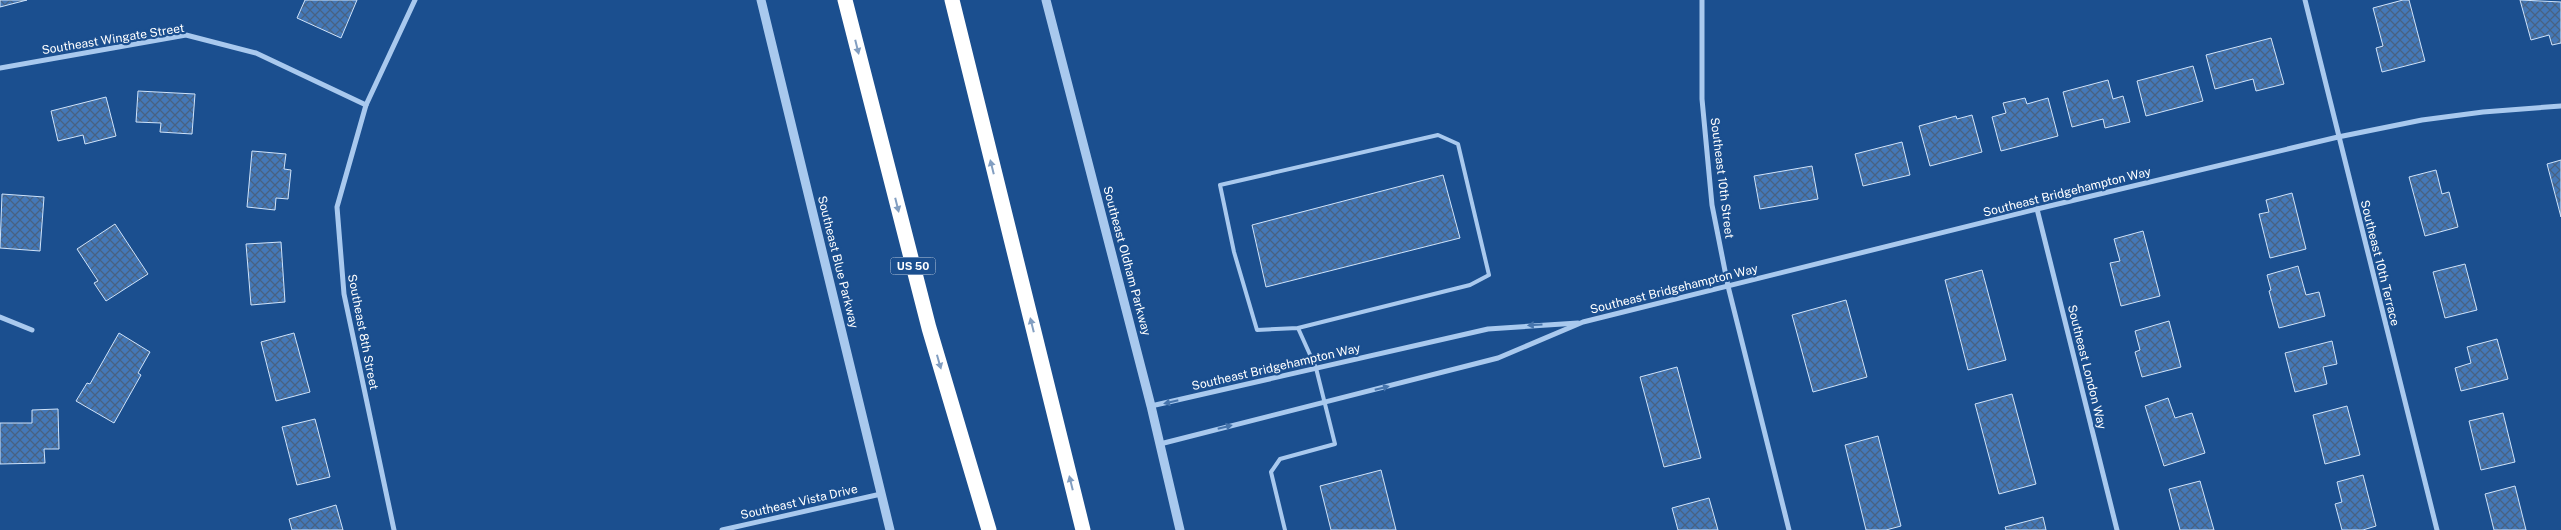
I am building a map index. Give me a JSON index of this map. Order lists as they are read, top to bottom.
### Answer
{
  "streets": {
    "highway": ["US 50"],
    "street": [
      "Southeast Wingate Street",
      "Southeast 10th Street",
      "Southeast Bridgehampton Way",
      "Southeast Oldham Parkway",
      "Southeast Blue Parkway",
      "Southeast 10th Terrace",
      "Southeast 8th Street",
      "Southeast London Way",
      "Southeast Vista Drive"
    ]
  },
  "crossings": [
    ["Southeast Wingate Street", "Southeast 8th Street"],
    ["Southeast 10th Street", "Southeast Bridgehampton Way"],
    ["Southeast Bridgehampton Way", "Southeast Oldham Parkway"],
    ["Southeast Bridgehampton Way", "Southeast 10th Terrace"],
    ["Southeast Bridgehampton Way", "Southeast London Way"],
    ["Southeast Blue Parkway", "Southeast Vista Drive"]
  ]
}
